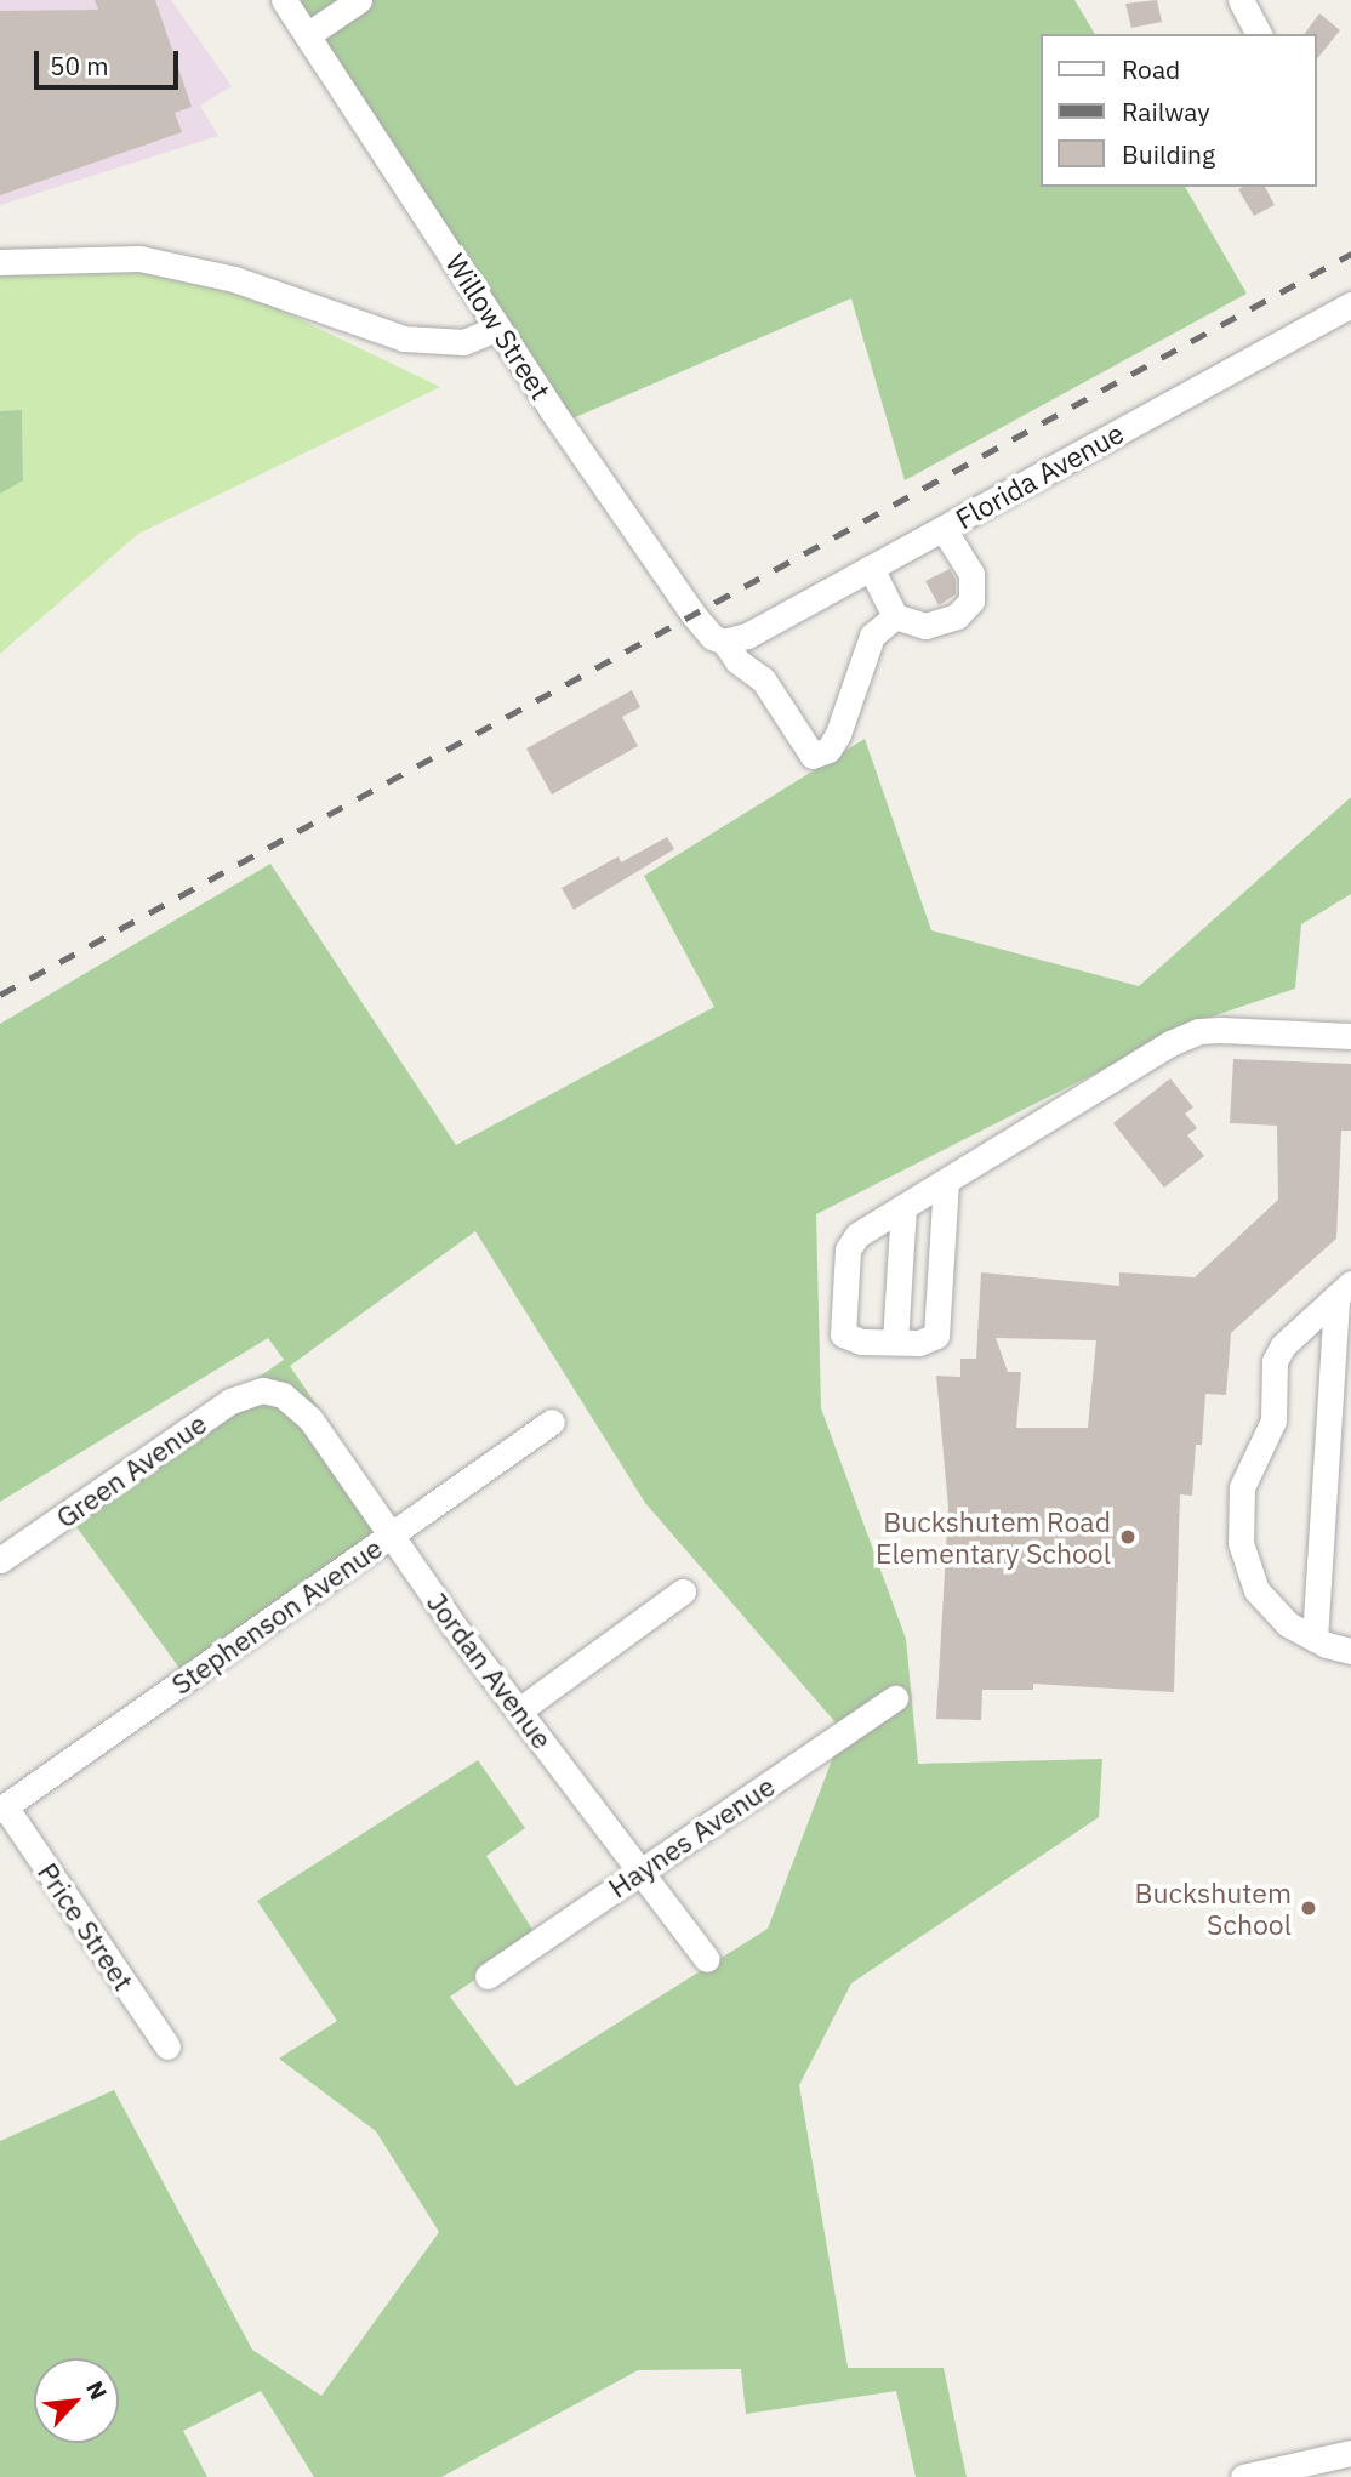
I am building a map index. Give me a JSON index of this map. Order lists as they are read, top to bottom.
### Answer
{
  "streets": {
    "street": [
      "Willow Street",
      "Florida Avenue",
      "Green Avenue",
      "Stephenson Avenue",
      "Jordan Avenue",
      "Haynes Avenue",
      "Price Street"
    ]
  },
  "crossings": [
    ["Willow Street", "Florida Avenue"],
    ["Green Avenue", "Jordan Avenue"],
    ["Stephenson Avenue", "Jordan Avenue"],
    ["Stephenson Avenue", "Price Street"],
    ["Jordan Avenue", "Haynes Avenue"]
  ],
  "places": ["Buckshutem Road Elementary School", "Buckshutem School"],
  "legend": ["Road", "Railway", "Building"],
  "scale_bar": "50 m",
  "north": "top right"
}
